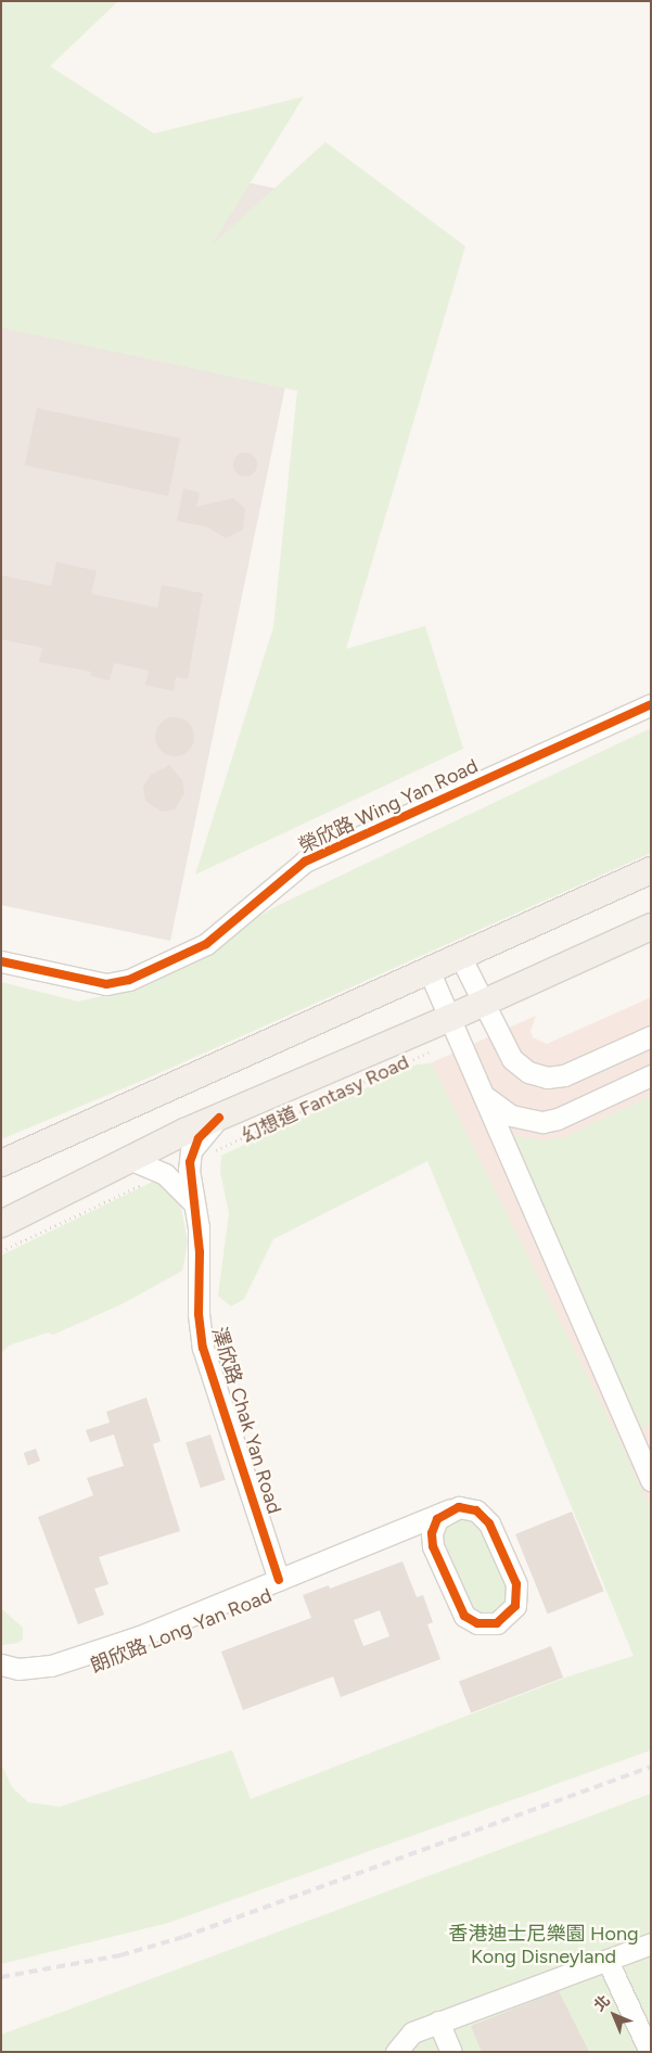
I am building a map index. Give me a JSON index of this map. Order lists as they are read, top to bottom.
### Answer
{
  "streets": {
    "main road": ["幻想道 Fantasy Road"],
    "street": ["榮欣路 Wing Yan Road", "澤欣路 Chak Yan Road", "朗欣路 Long Yan Road"]
  },
  "crossings": [
    ["幻想道 Fantasy Road", "澤欣路 Chak Yan Road"],
    ["澤欣路 Chak Yan Road", "朗欣路 Long Yan Road"]
  ],
  "parks": ["香港迪士尼樂園 Hong Kong Disneyland"],
  "north": "top left"
}
